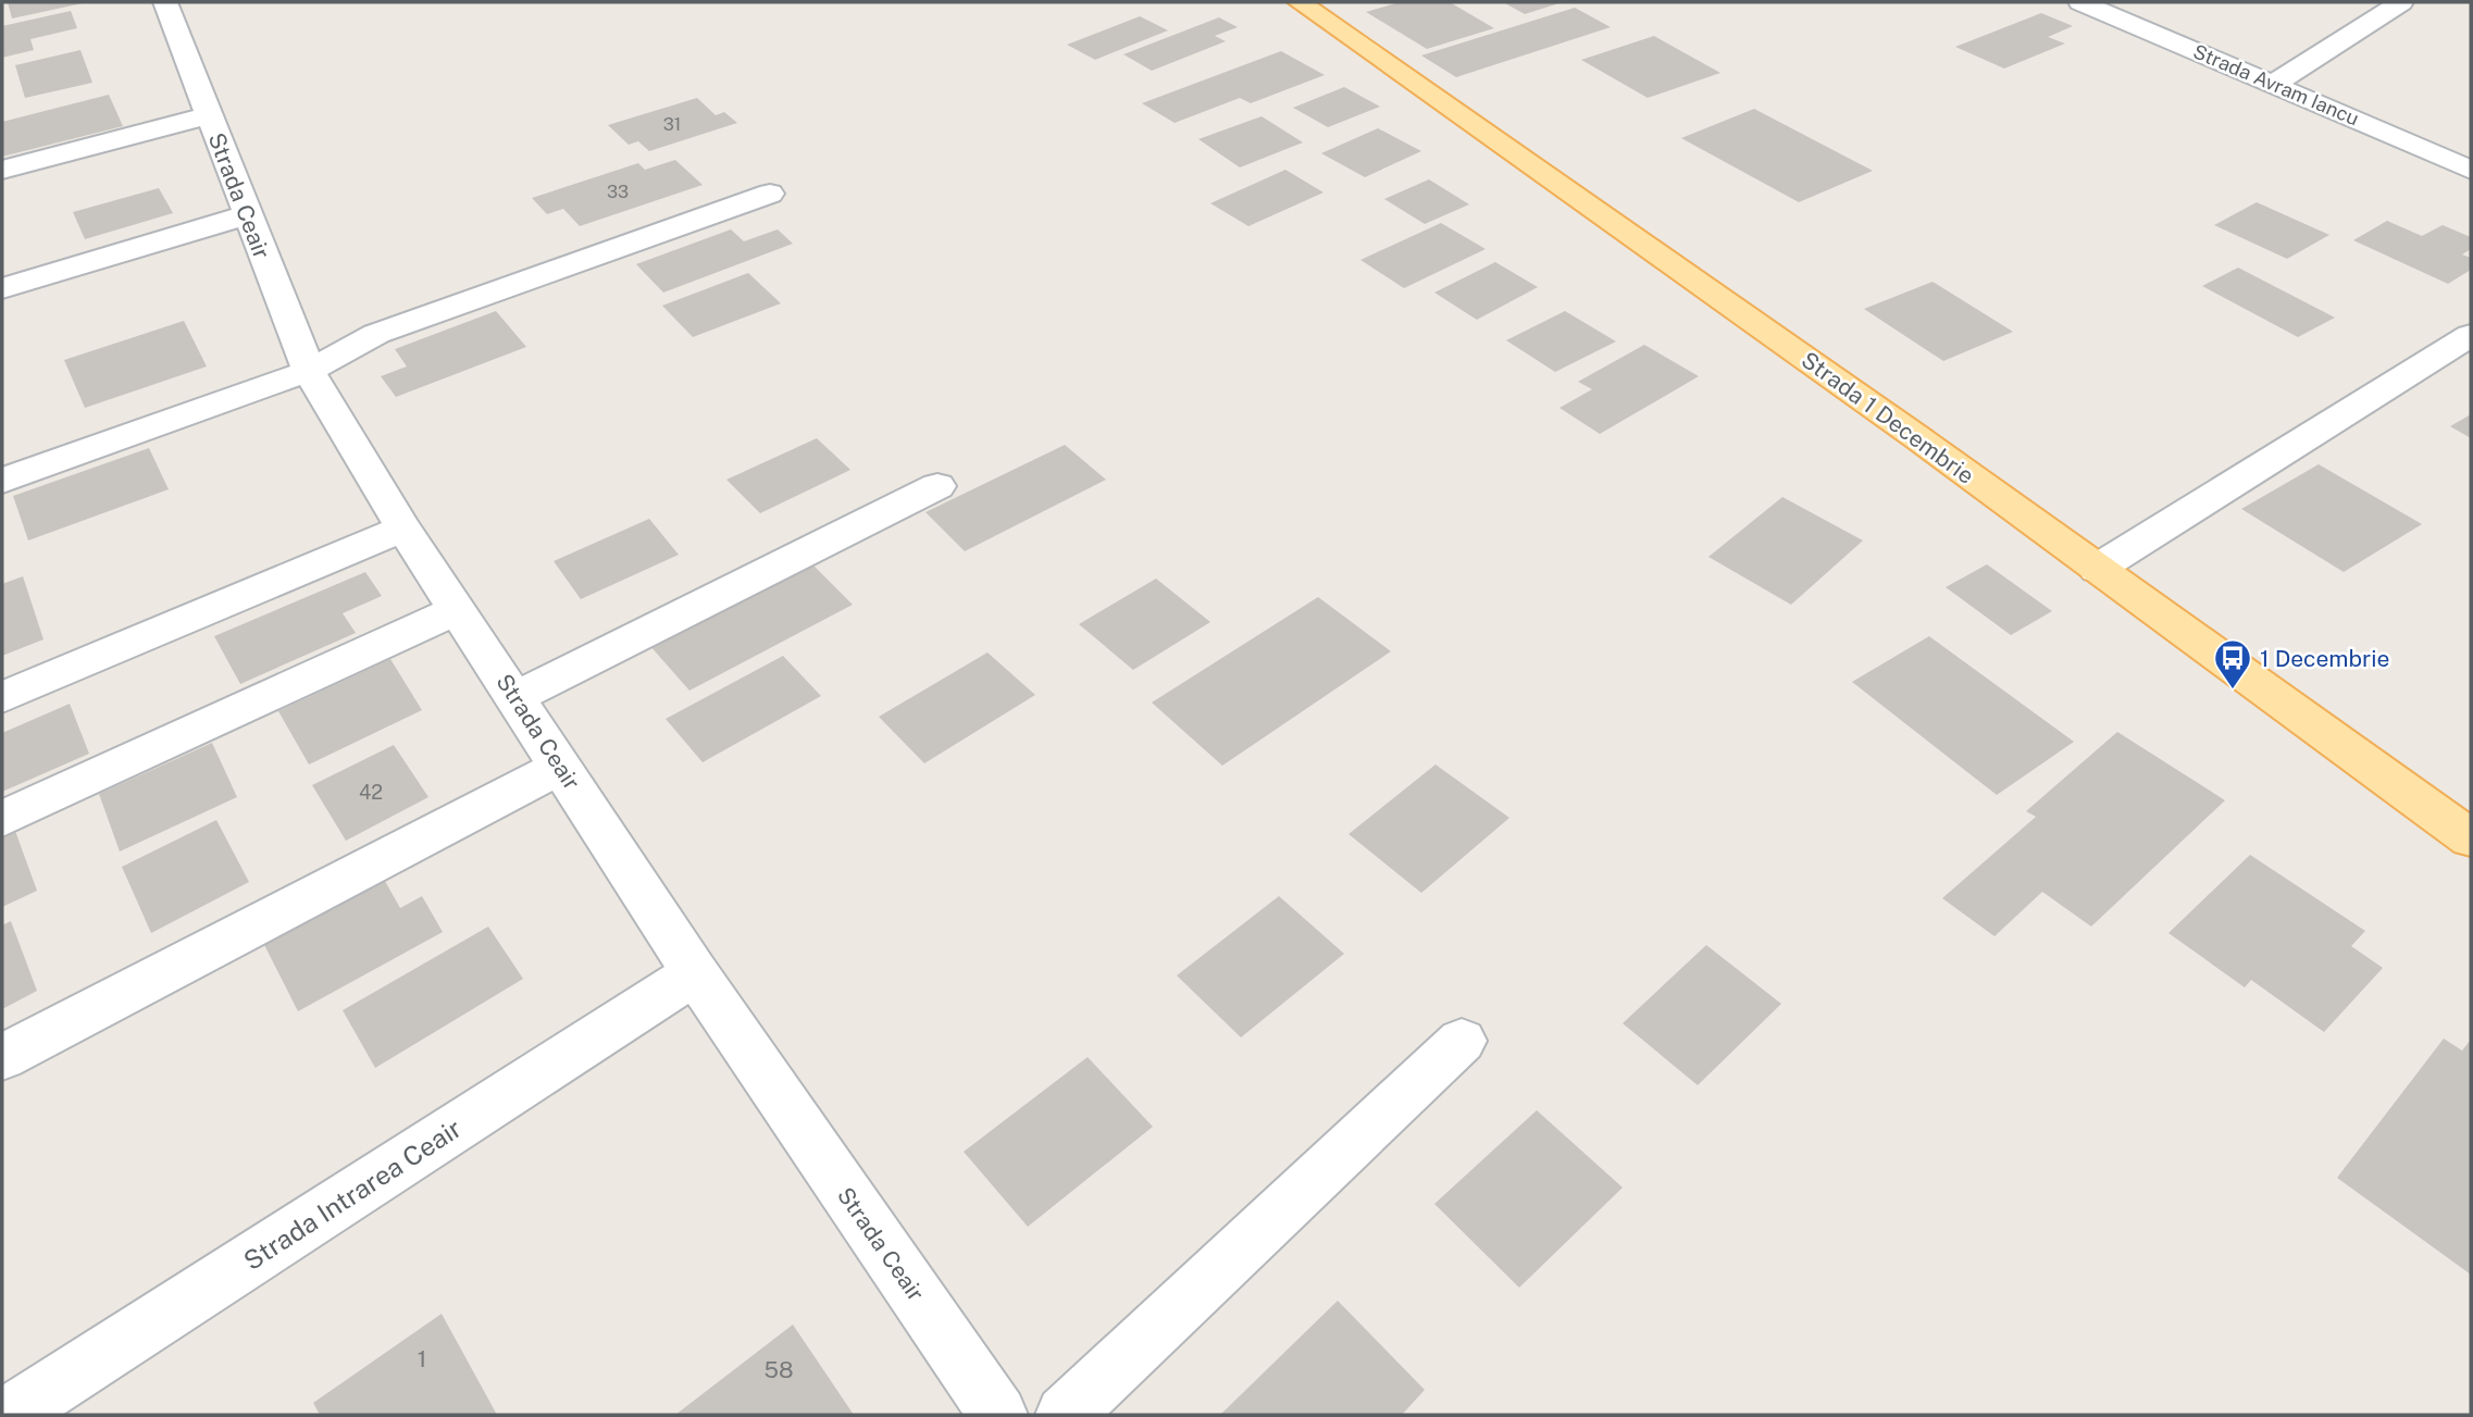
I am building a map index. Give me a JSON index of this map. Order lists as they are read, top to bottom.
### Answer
{
  "streets": {
    "main road": ["Strada 1 Decembrie"],
    "street": ["Strada Avram Iancu", "Strada Ceair", "Strada Intrarea Ceair"]
  },
  "crossings": [
    ["Strada Ceair", "Strada Intrarea Ceair"]
  ],
  "places": {
    "bus stop": ["1 Decembrie"]
  },
  "house_numbers": [
    "31",
    "33",
    "42",
    "1",
    "58"
  ]
}
